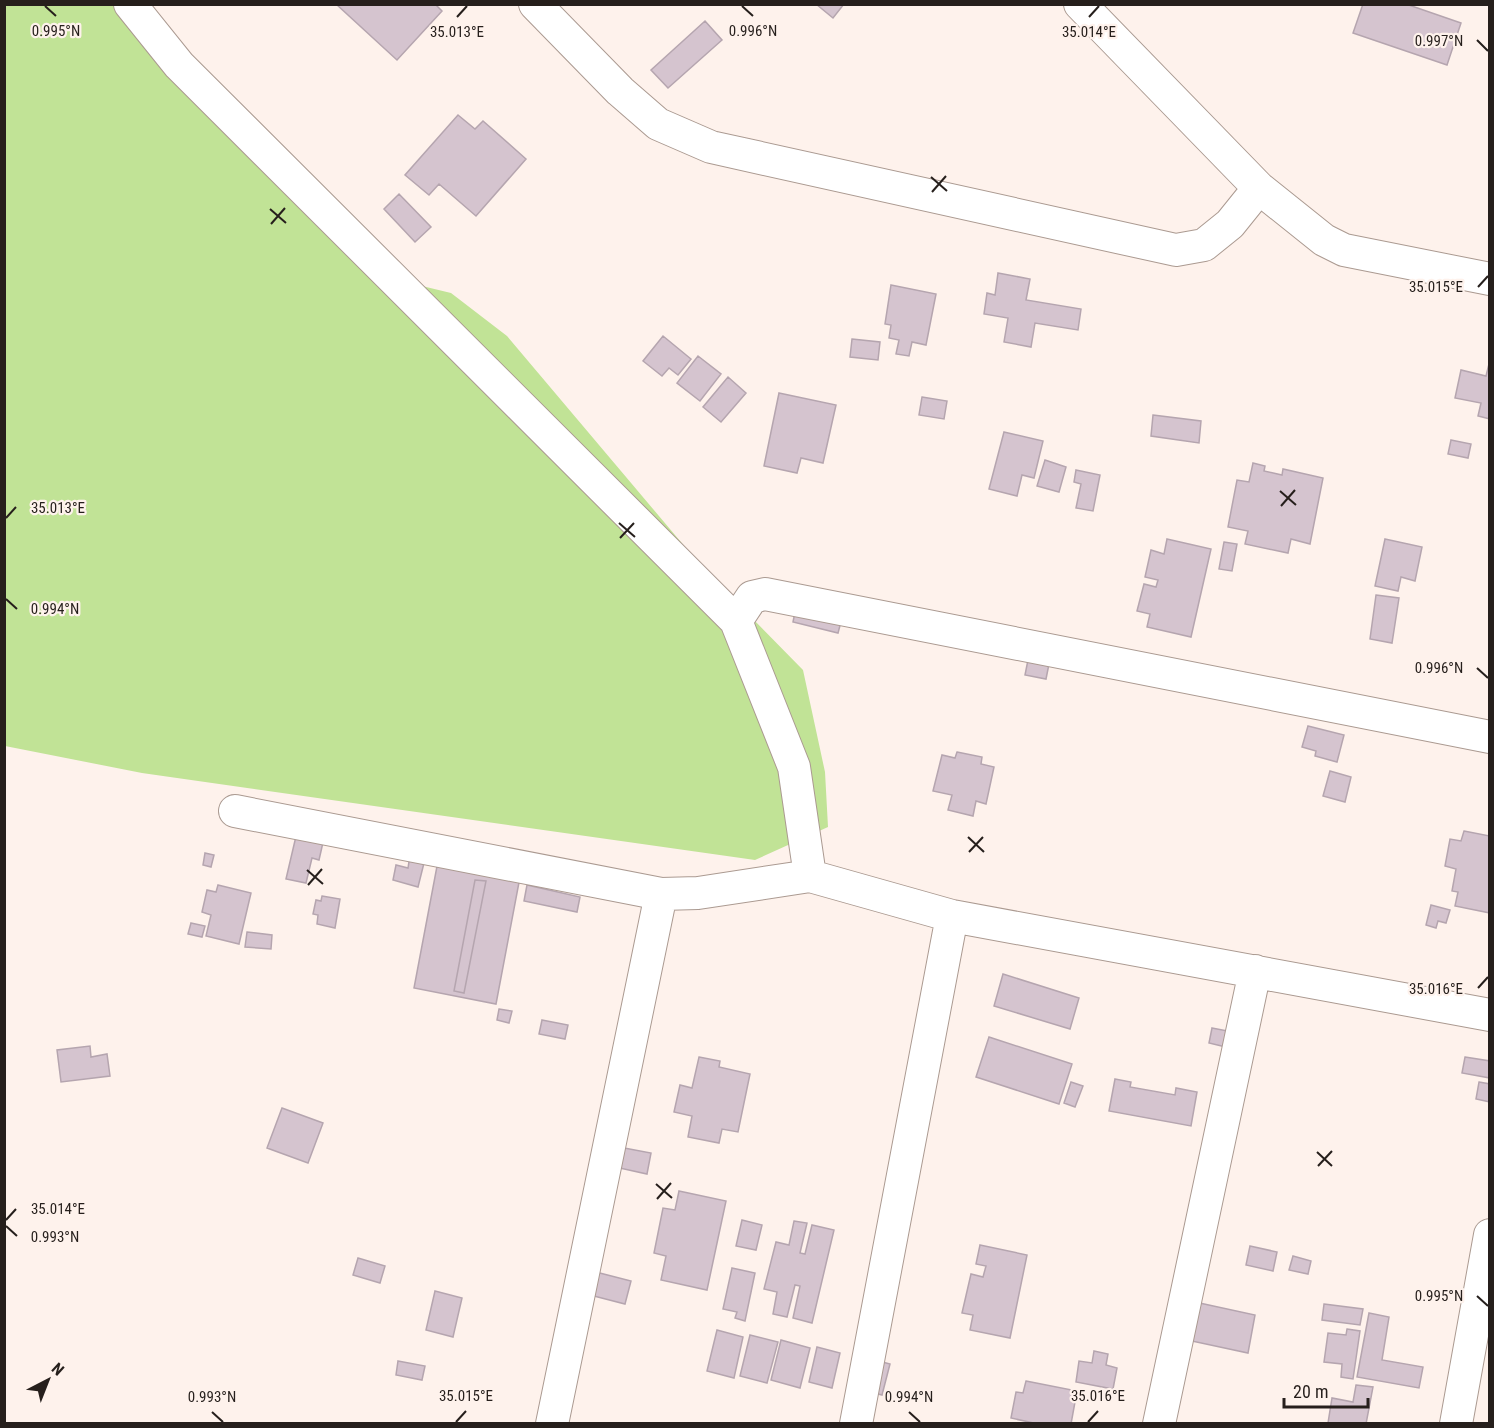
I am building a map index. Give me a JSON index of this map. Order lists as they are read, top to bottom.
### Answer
{
  "scale_bar": "20 m",
  "north": "top right",
  "coordinates": [
    "0.995°N",
    "0.996°N",
    "35.013°E",
    "35.014°E",
    "0.997°N",
    "35.015°E",
    "0.994°N",
    "35.016°E",
    "0.993°N"
  ]
}
